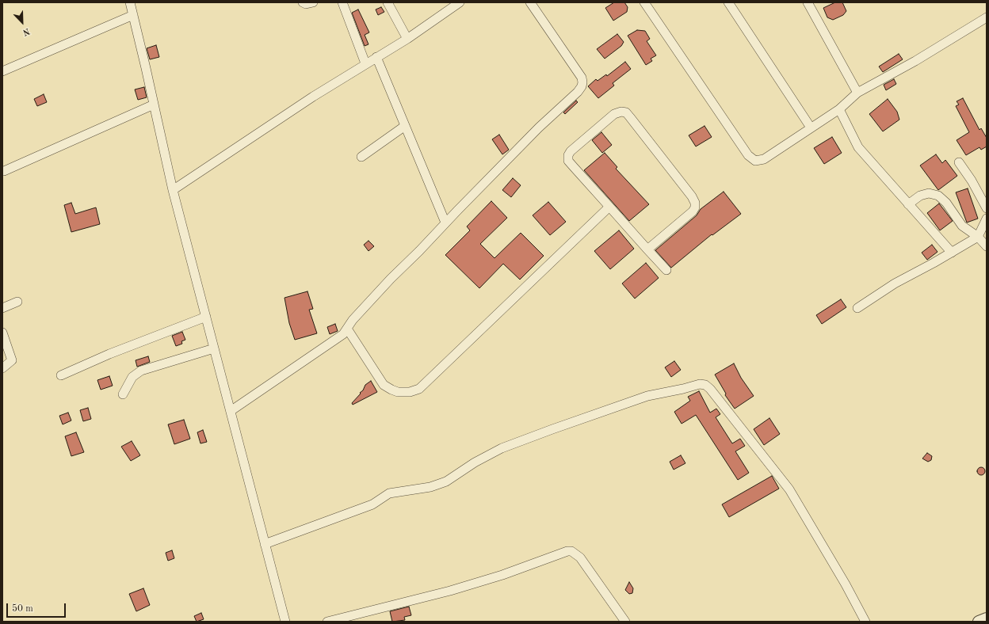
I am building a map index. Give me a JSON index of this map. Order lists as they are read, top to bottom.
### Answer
{
  "scale_bar": "50 m",
  "north": "bottom right"
}
